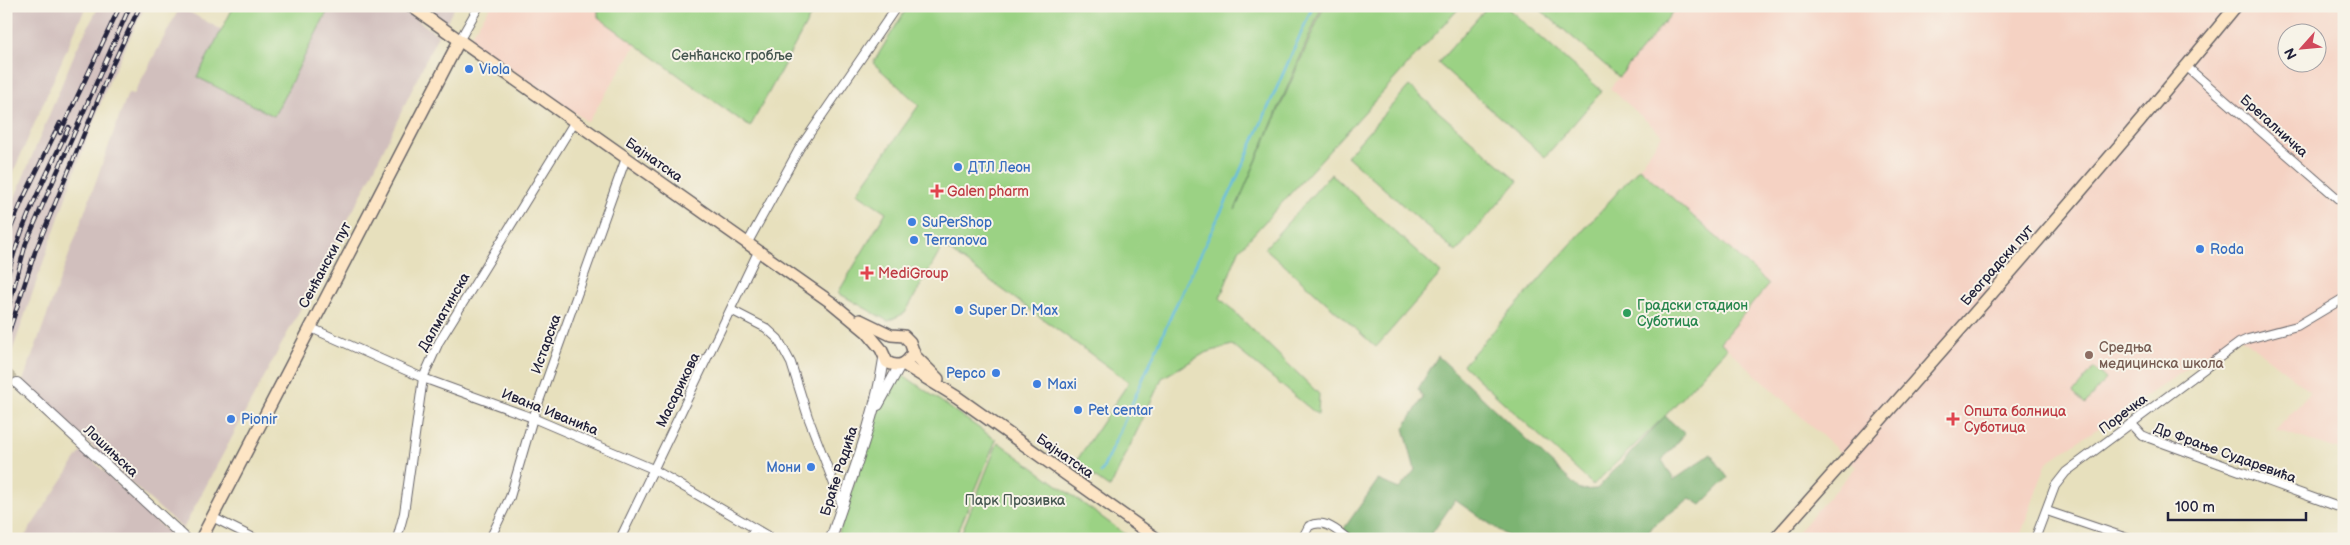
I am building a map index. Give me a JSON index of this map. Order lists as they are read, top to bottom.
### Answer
{
  "streets": {
    "main road": ["Бајнатска", "Сенћански пут", "Београдски пут"],
    "street": [
      "Брегалничка",
      "Далматинска",
      "Истарска",
      "Масарикова",
      "Ивана Иванића",
      "Поречка",
      "Лошињска",
      "Др Фрање Сударевића",
      "Браће Радића"
    ]
  },
  "crossings": [
    ["Брегалничка", "Београдски пут"],
    ["Бајнатска", "Сенћански пут"],
    ["Бајнатска", "Далматинска"],
    ["Бајнатска", "Истарска"],
    ["Бајнатска", "Масарикова"],
    ["Бајнатска", "Браће Радића"],
    ["Сенћански пут", "Ивана Иванића"],
    ["Далматинска", "Ивана Иванића"],
    ["Истарска", "Ивана Иванића"],
    ["Масарикова", "Ивана Иванића"],
    ["Поречка", "Др Фрање Сударевића"]
  ],
  "parks": ["Сенћанско гробље", "Парк Прозивка"],
  "places": {
    "other": [
      "Viola",
      "ДТЛ Леон",
      "SuPerShop",
      "Terranova",
      "Roda",
      "Super Dr. Max",
      "Градски стадион Суботица",
      "Средња медицинска школа",
      "Pepco",
      "Maxi",
      "Pet centar",
      "Pionir",
      "Мони"
    ],
    "health": ["Galen pharm", "MediGroup", "Општа болница Суботица"]
  },
  "scale_bar": "100 m",
  "north": "bottom left"
}
